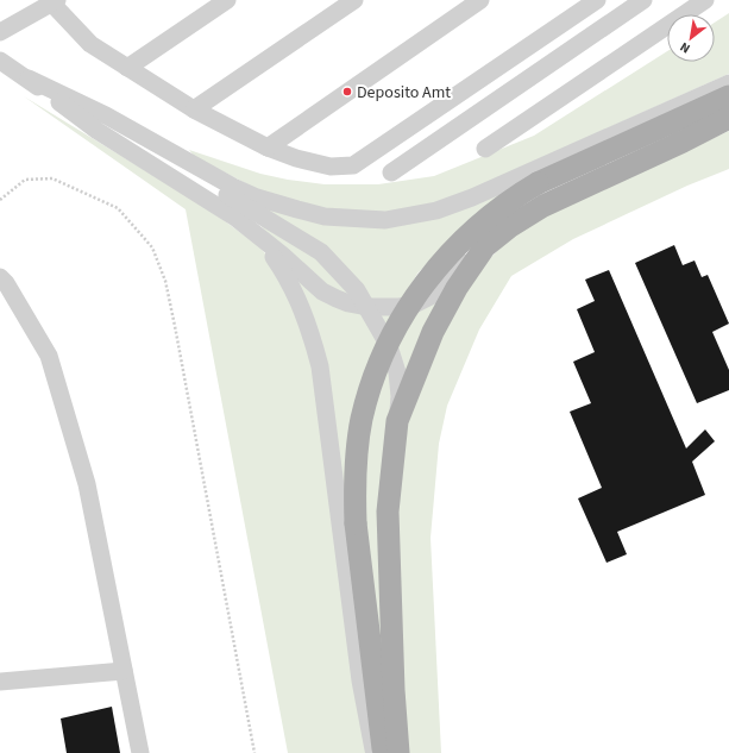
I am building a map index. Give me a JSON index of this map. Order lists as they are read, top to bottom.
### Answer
{
  "places": ["Deposito Amt"],
  "north": "bottom left"
}
